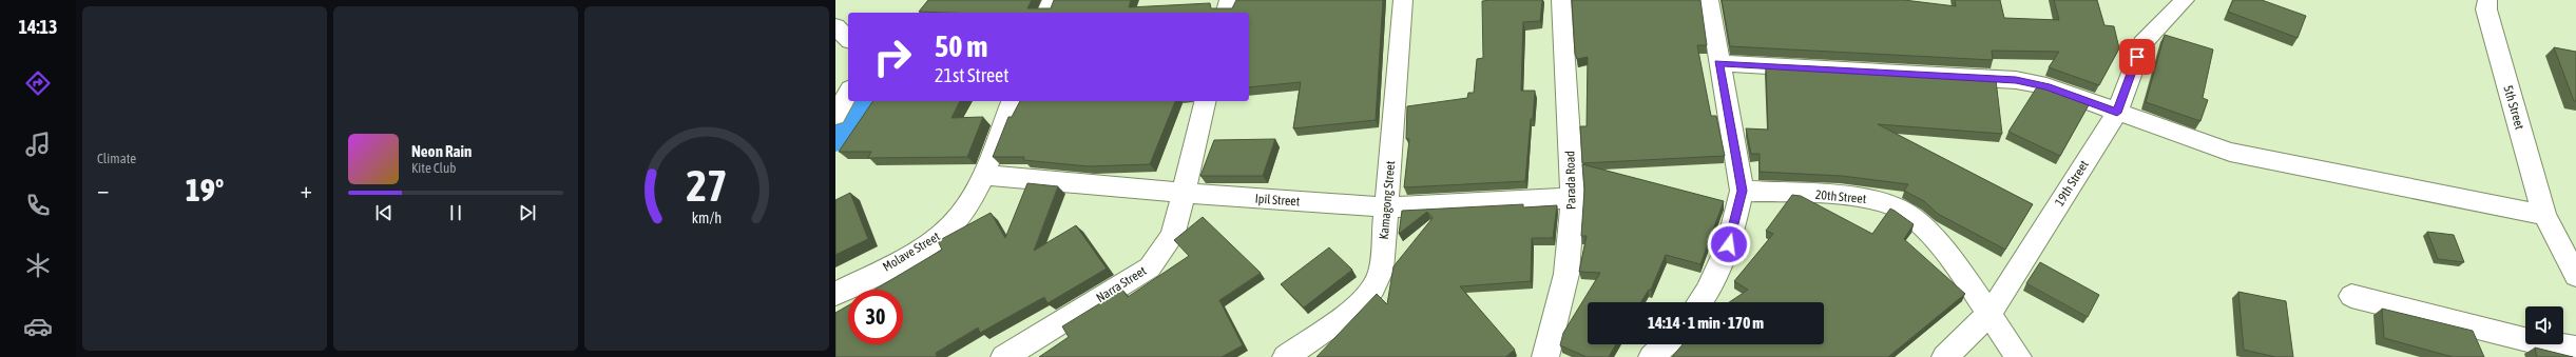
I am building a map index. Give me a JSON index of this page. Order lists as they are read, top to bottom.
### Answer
{
  "streets": {
    "street": [
      "5th Street",
      "Parada Road",
      "19th Street",
      "20th Street",
      "Ipil Street",
      "Kamagong Street",
      "Molave Street",
      "Narra Street"
    ]
  },
  "crossings": [
    ["Parada Road", "Ipil Street"],
    ["19th Street", "20th Street"],
    ["Ipil Street", "Kamagong Street"],
    ["Ipil Street", "Molave Street"],
    ["Ipil Street", "Narra Street"]
  ],
  "page": {
    "tabs": "14:13",
    "tile": "Climate",
    "turn": ["50 m", "21st Street"],
    "song": ["Neon Rain", "Kite Club"],
    "heat": ["−", "19°", "+"],
    "limit": "30",
    "trip": "14:14 · 1 min · 170 m",
    "gauge": ["27", "km/h"]
  }
}
